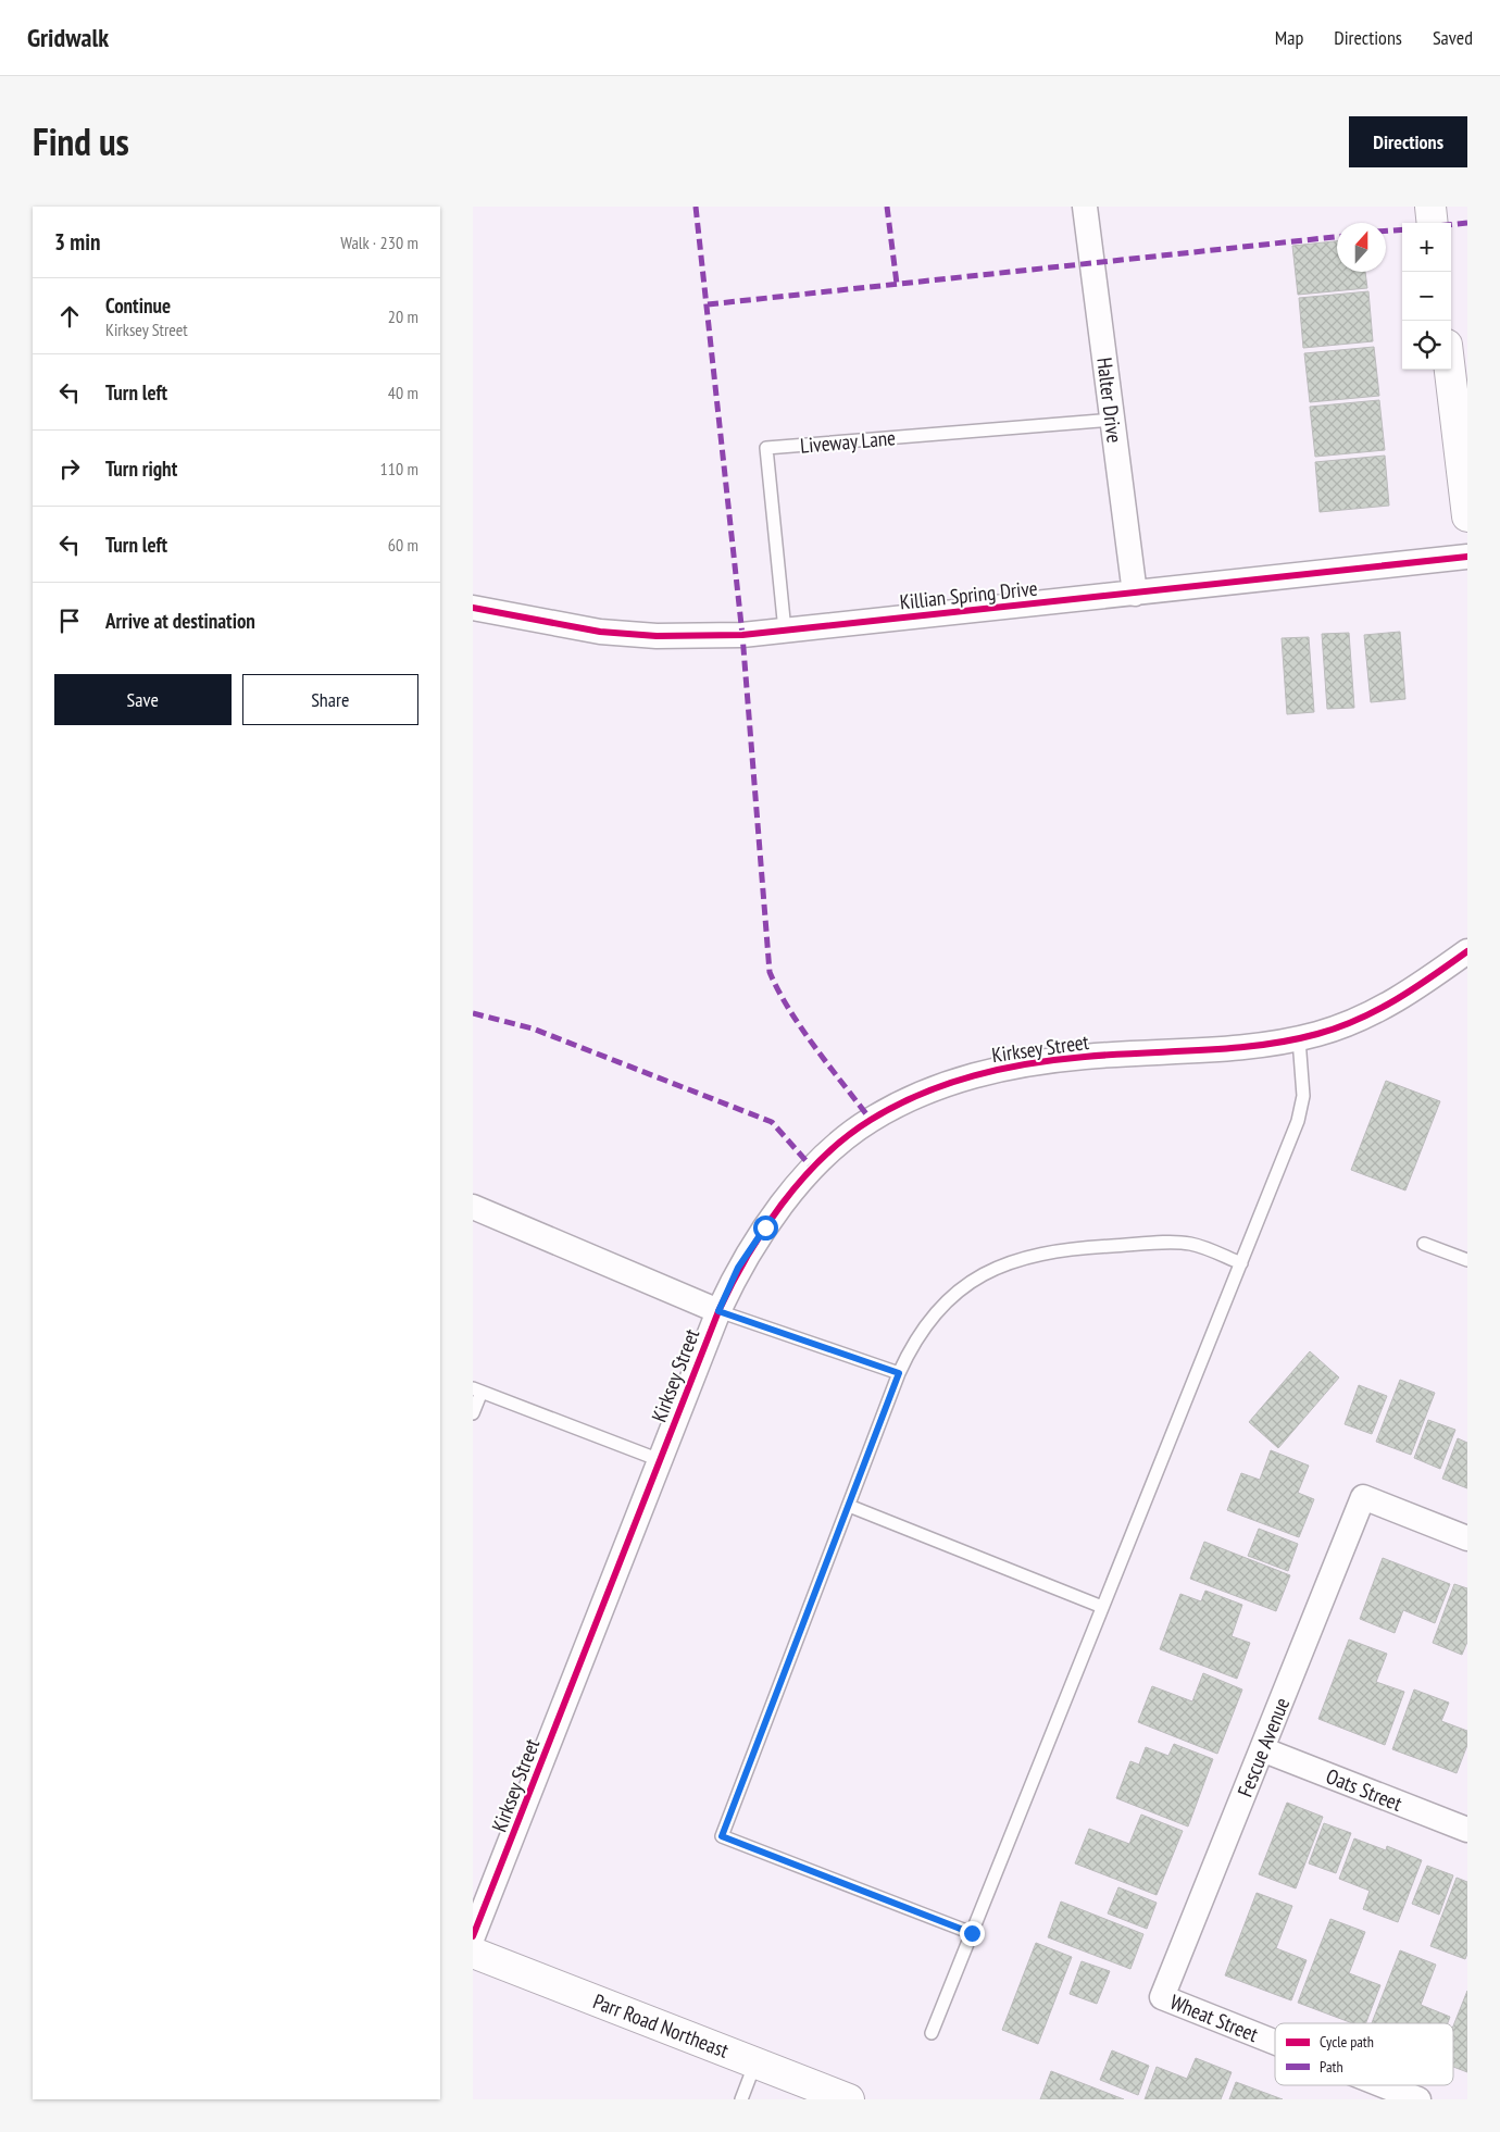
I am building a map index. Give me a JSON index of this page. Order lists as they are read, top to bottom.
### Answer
{
  "streets": {
    "main road": ["Parr Road Northeast"],
    "street": [
      "Halter Drive",
      "Killian Spring Drive",
      "Kirksey Street",
      "Fescue Avenue",
      "Oats Street",
      "Wheat Street"
    ],
    "lane": ["Liveway Lane"]
  },
  "crossings": [
    ["Halter Drive", "Liveway Lane"],
    ["Halter Drive", "Killian Spring Drive"],
    ["Liveway Lane", "Killian Spring Drive"],
    ["Fescue Avenue", "Oats Street"],
    ["Fescue Avenue", "Wheat Street"]
  ],
  "legend": ["Cycle path", "Path"],
  "north": "top",
  "page": {
    "header": "Gridwalk",
    "nav": ["Map", "Directions", "Saved"],
    "title": "Find us",
    "buttons": [
      "Directions",
      ["Save", "Share"]
    ],
    "heading": ["3 min", "Walk · 230 m"],
    "map_buttons": ["+", "−"],
    "list": [
      ["Continue", "Kirksey Street", "20 m"],
      ["Turn left", "40 m"],
      ["Turn right", "110 m"],
      ["Turn left", "60 m"],
      "Arrive at destination"
    ]
  }
}
